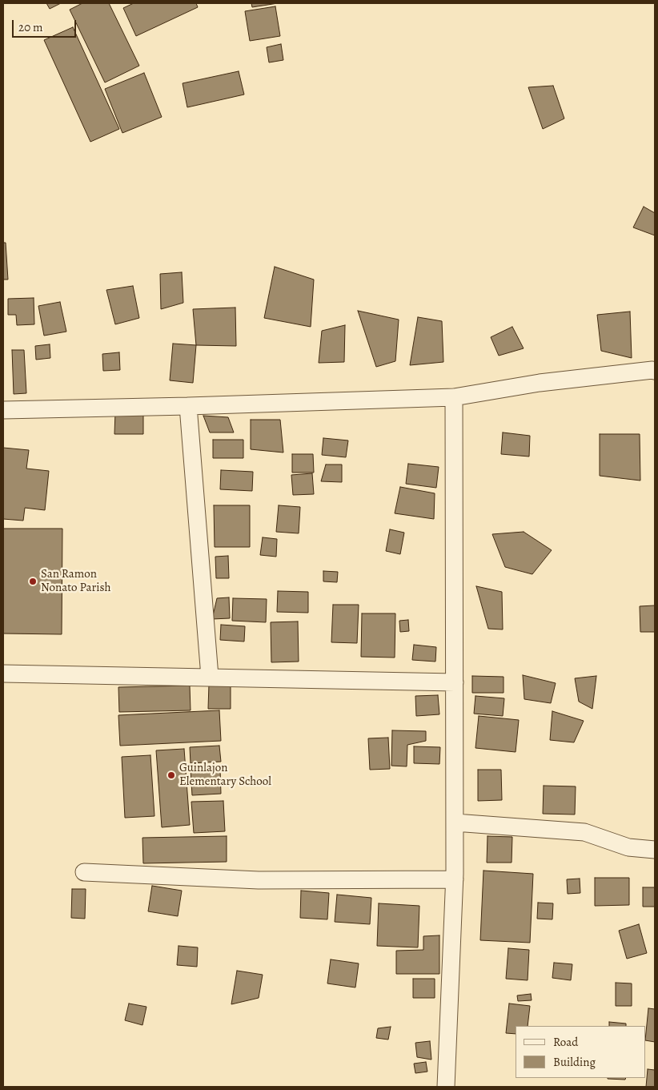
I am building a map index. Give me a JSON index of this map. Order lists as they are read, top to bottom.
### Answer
{
  "places": ["San Ramon Nonato Parish", "Guinlajon Elementary School"],
  "legend": ["Road", "Building"],
  "scale_bar": "20 m"
}
